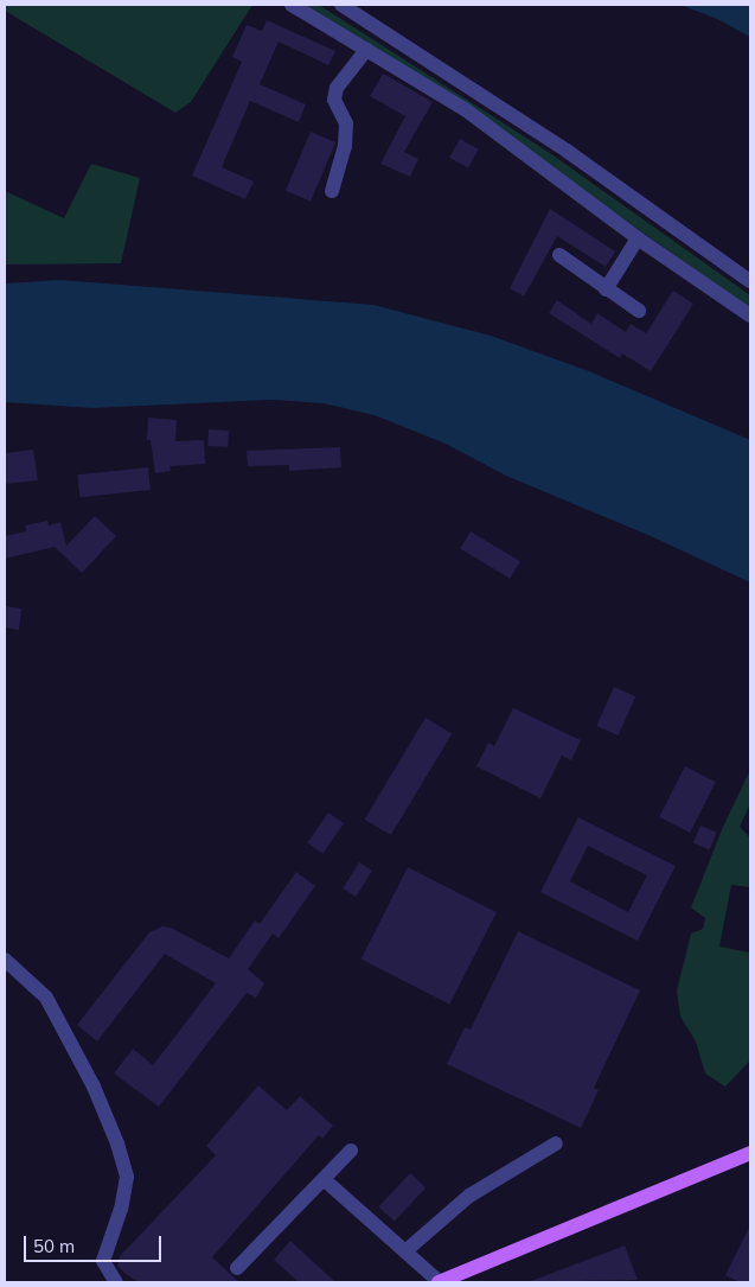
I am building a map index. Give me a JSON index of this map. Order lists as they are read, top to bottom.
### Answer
{
  "scale_bar": "50 m"
}
